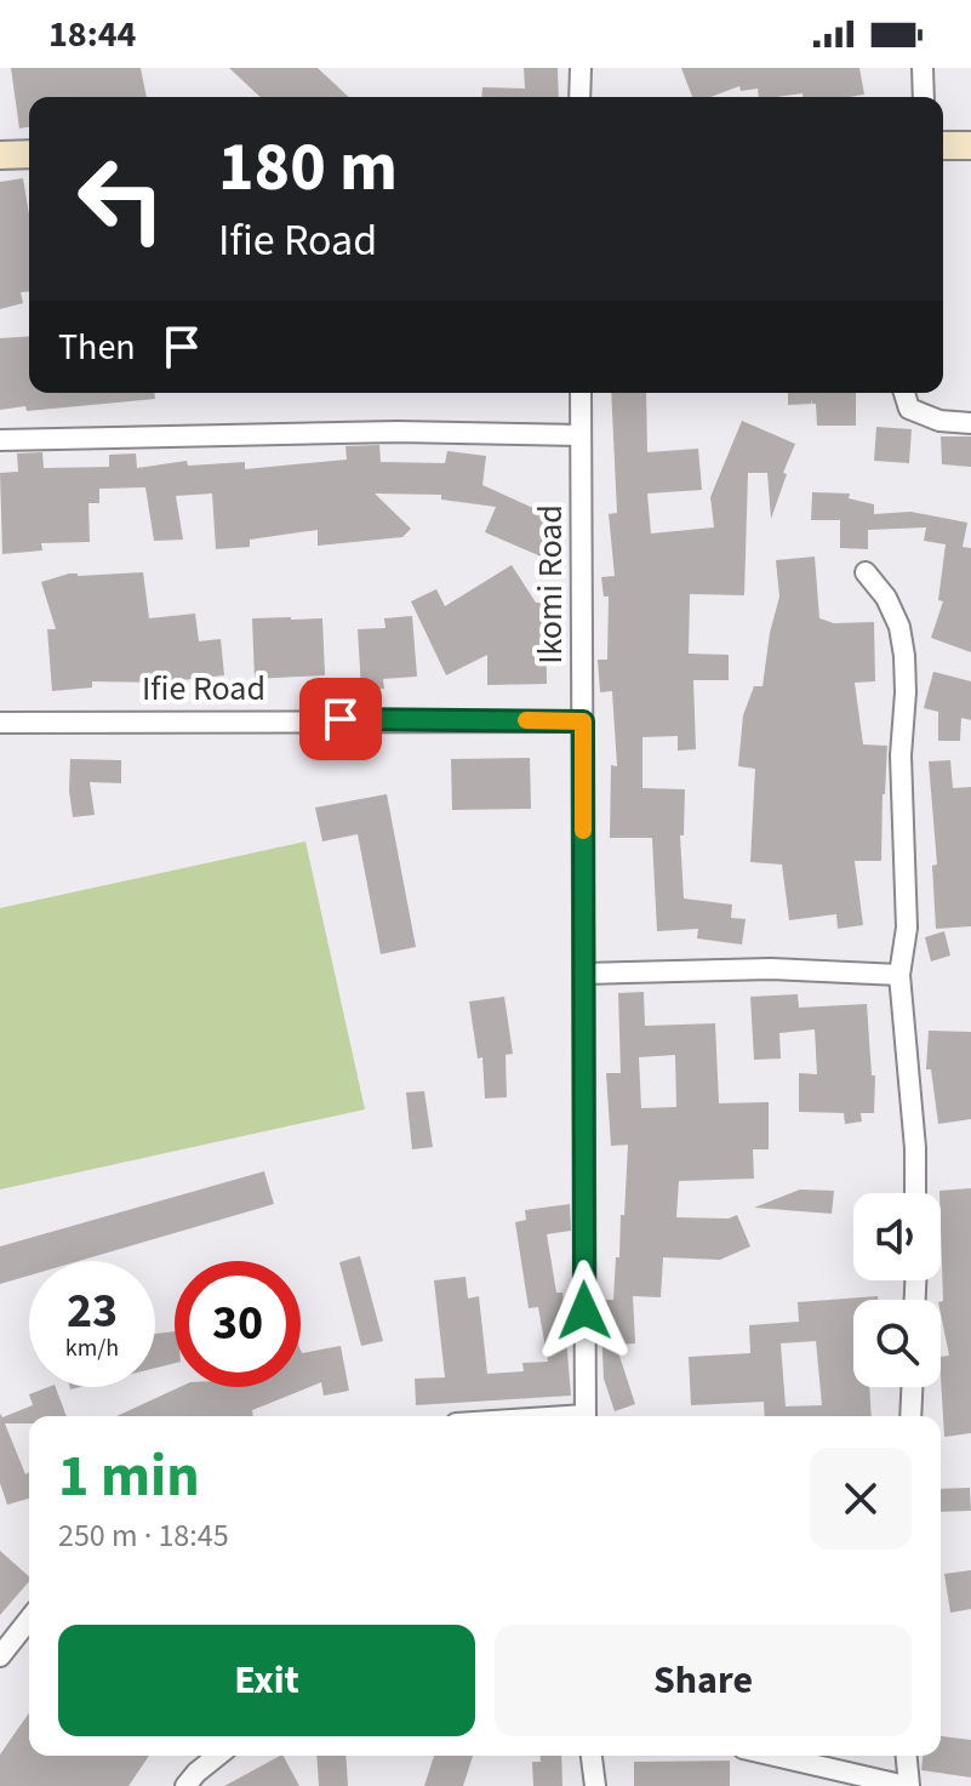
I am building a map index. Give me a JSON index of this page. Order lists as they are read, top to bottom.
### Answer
{
  "streets": {
    "street": ["Ikomi Road", "Ifie Road"]
  },
  "crossings": [
    ["Ikomi Road", "Ifie Road"]
  ],
  "page": {
    "status": "18:44",
    "turn": ["180 m", "Ifie Road"],
    "then": "Then",
    "speed": "23 km/h",
    "limit": "30",
    "heading": ["1 min", "250 m · 18:45"],
    "buttons": ["Exit", "Share"]
  }
}
